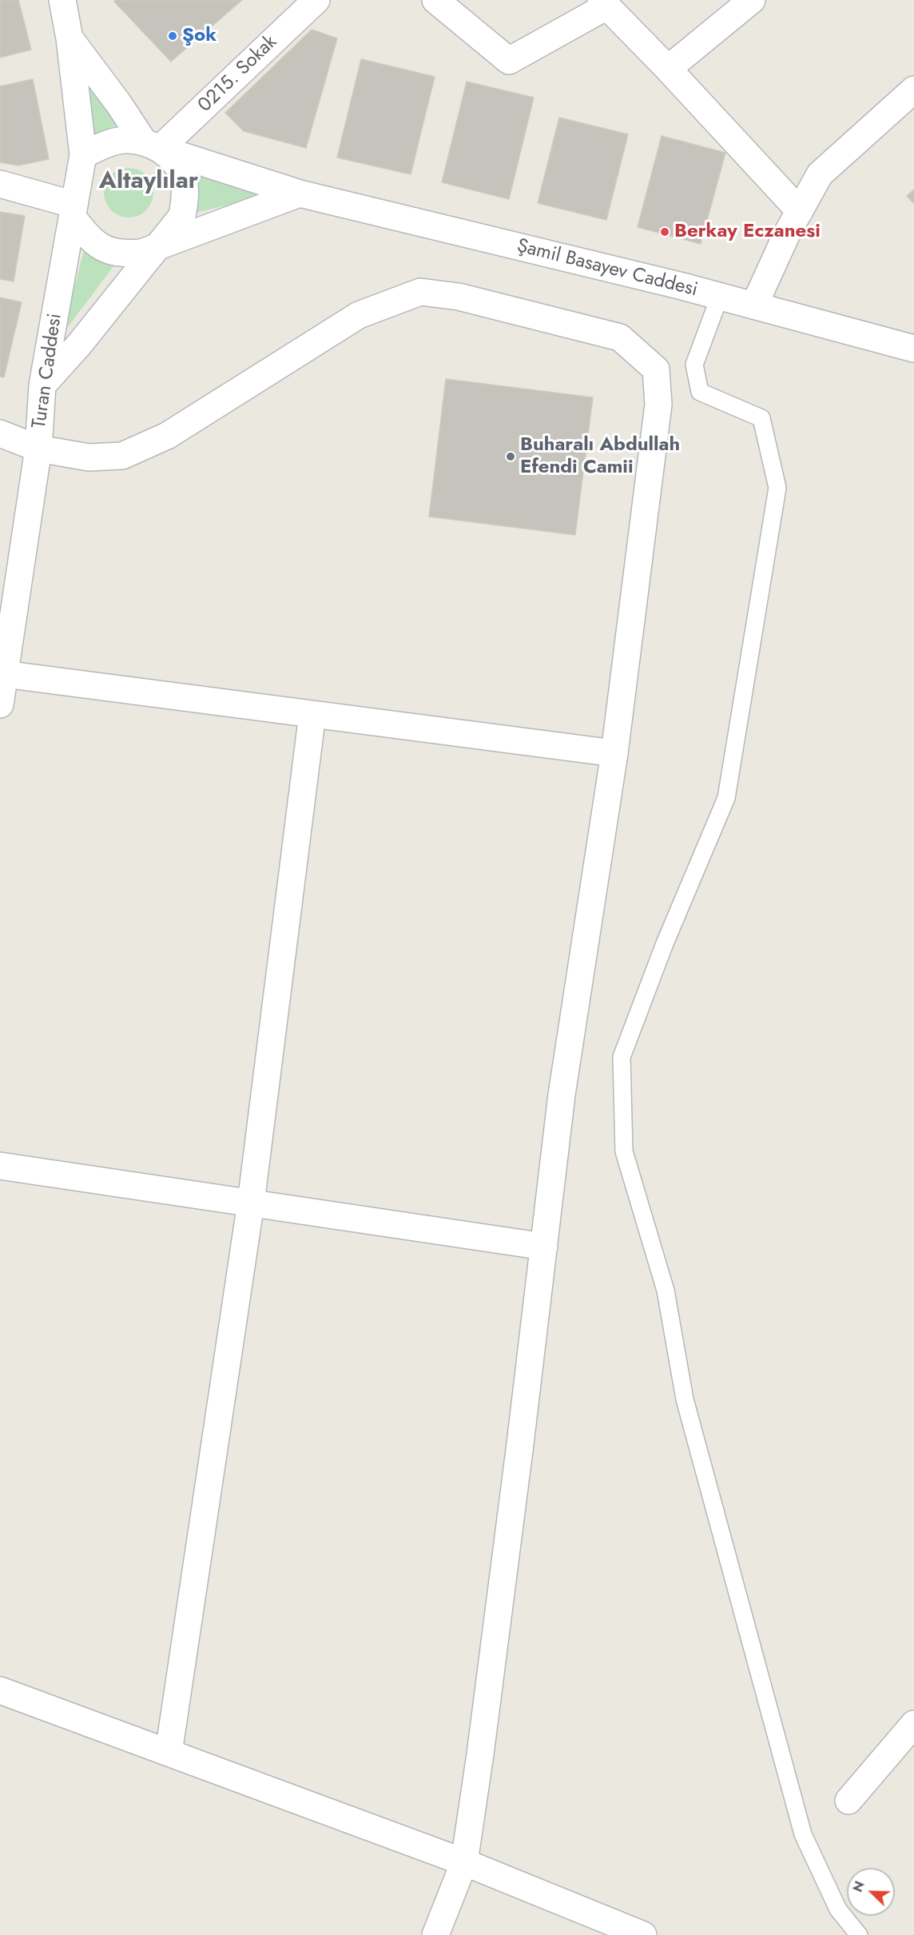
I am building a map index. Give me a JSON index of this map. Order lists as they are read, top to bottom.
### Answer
{
  "streets": {
    "street": ["0215. Sokak", "Şamil Basayev Caddesi", "Turan Caddesi"]
  },
  "crossings": [
    ["0215. Sokak", "Şamil Basayev Caddesi"],
    ["0215. Sokak", "Turan Caddesi"],
    ["Şamil Basayev Caddesi", "Turan Caddesi"]
  ],
  "districts": ["Altaylılar"],
  "places": ["Şok", "Berkay Eczanesi", "Buharalı Abdullah Efendi Camii"],
  "north": "top left"
}
